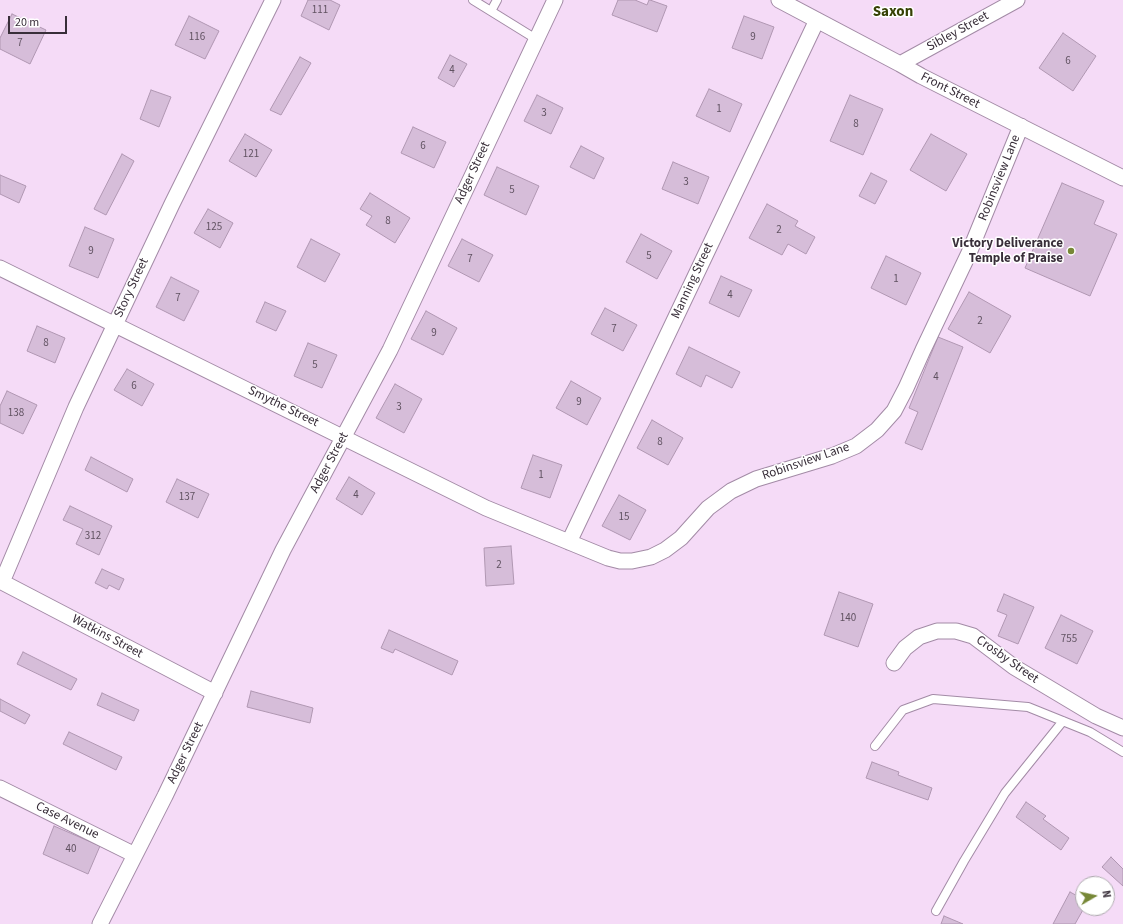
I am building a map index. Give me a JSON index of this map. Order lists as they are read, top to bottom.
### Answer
{
  "streets": {
    "street": [
      "Sibley Street",
      "Front Street",
      "Adger Street",
      "Robinsview Lane",
      "Manning Street",
      "Story Street",
      "Smythe Street",
      "Watkins Street",
      "Crosby Street",
      "Case Avenue"
    ]
  },
  "crossings": [
    ["Sibley Street", "Front Street"],
    ["Front Street", "Robinsview Lane"],
    ["Front Street", "Manning Street"],
    ["Adger Street", "Smythe Street"],
    ["Adger Street", "Watkins Street"],
    ["Adger Street", "Case Avenue"],
    ["Robinsview Lane", "Manning Street"],
    ["Robinsview Lane", "Smythe Street"],
    ["Manning Street", "Smythe Street"],
    ["Story Street", "Smythe Street"],
    ["Story Street", "Watkins Street"]
  ],
  "districts": ["Saxon"],
  "places": ["Victory Deliverance Temple of Praise"],
  "house_numbers": [
    "111",
    "116",
    "9",
    "7",
    "6",
    "4",
    "1",
    "3",
    "8",
    "6",
    "121",
    "3",
    "5",
    "8",
    "125",
    "2",
    "9",
    "5",
    "7",
    "1",
    "4",
    "7",
    "2",
    "7",
    "9",
    "8",
    "5",
    "4",
    "6",
    "9",
    "3",
    "138",
    "8",
    "1",
    "4",
    "137",
    "15",
    "312",
    "2",
    "140",
    "755",
    "40"
  ],
  "scale_bar": "20 m",
  "north": "right"
}
